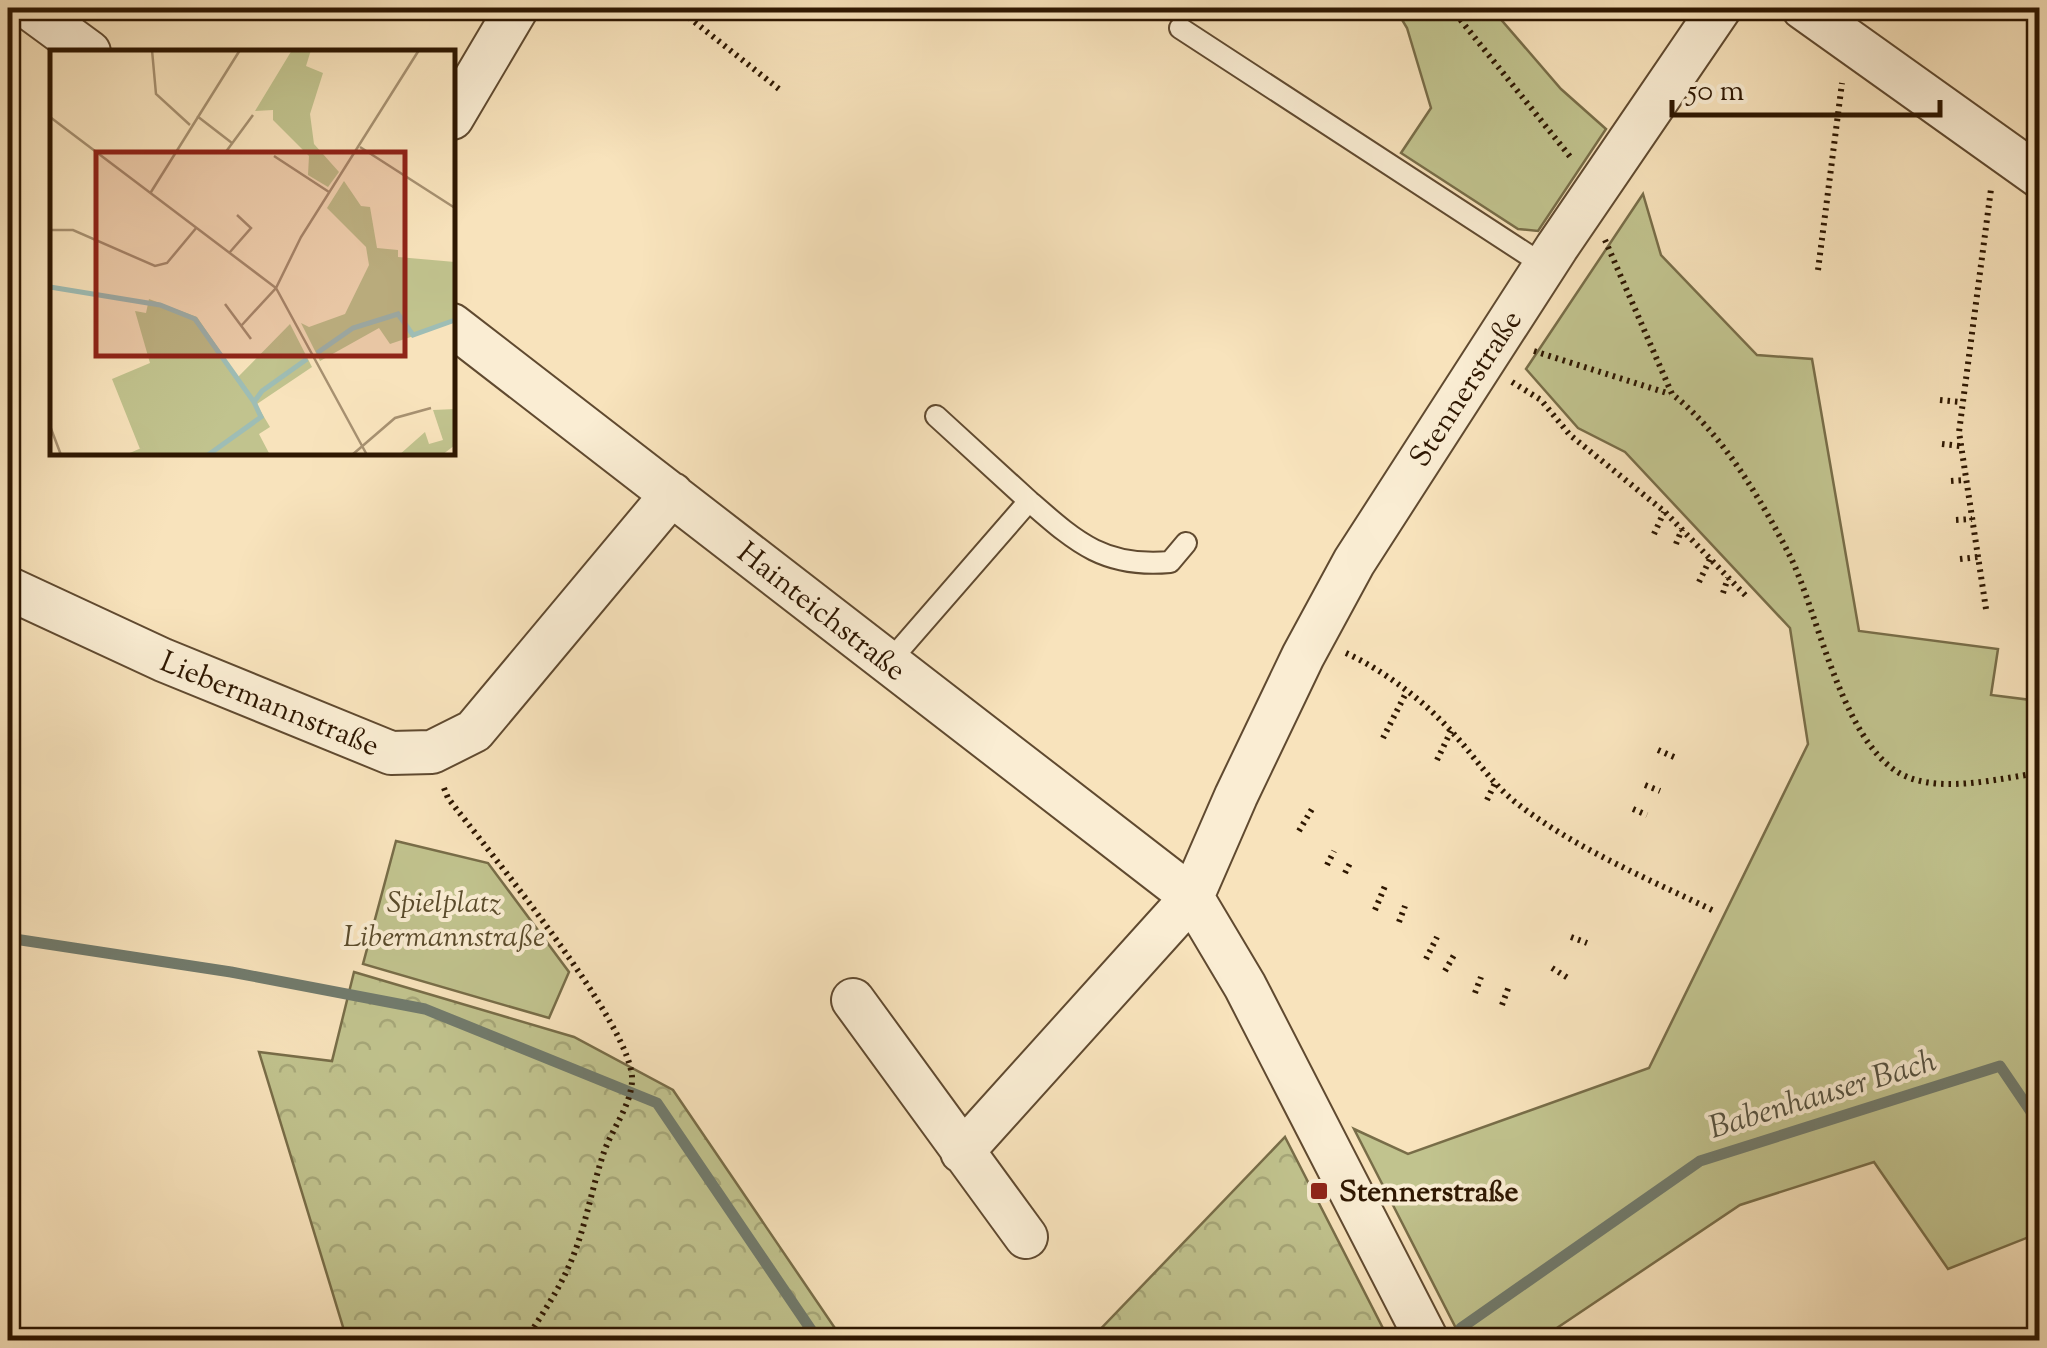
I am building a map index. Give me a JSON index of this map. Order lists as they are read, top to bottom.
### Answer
{
  "streets": {
    "street": ["Stennerstraße", "Hainteichstraße", "Liebermannstraße"]
  },
  "crossings": [
    ["Stennerstraße", "Hainteichstraße"]
  ],
  "water": ["Babenhauser Bach"],
  "parks": ["Spielplatz Libermannstraße"],
  "places": {
    "transit": ["Stennerstraße"]
  },
  "scale_bar": "50 m"
}
